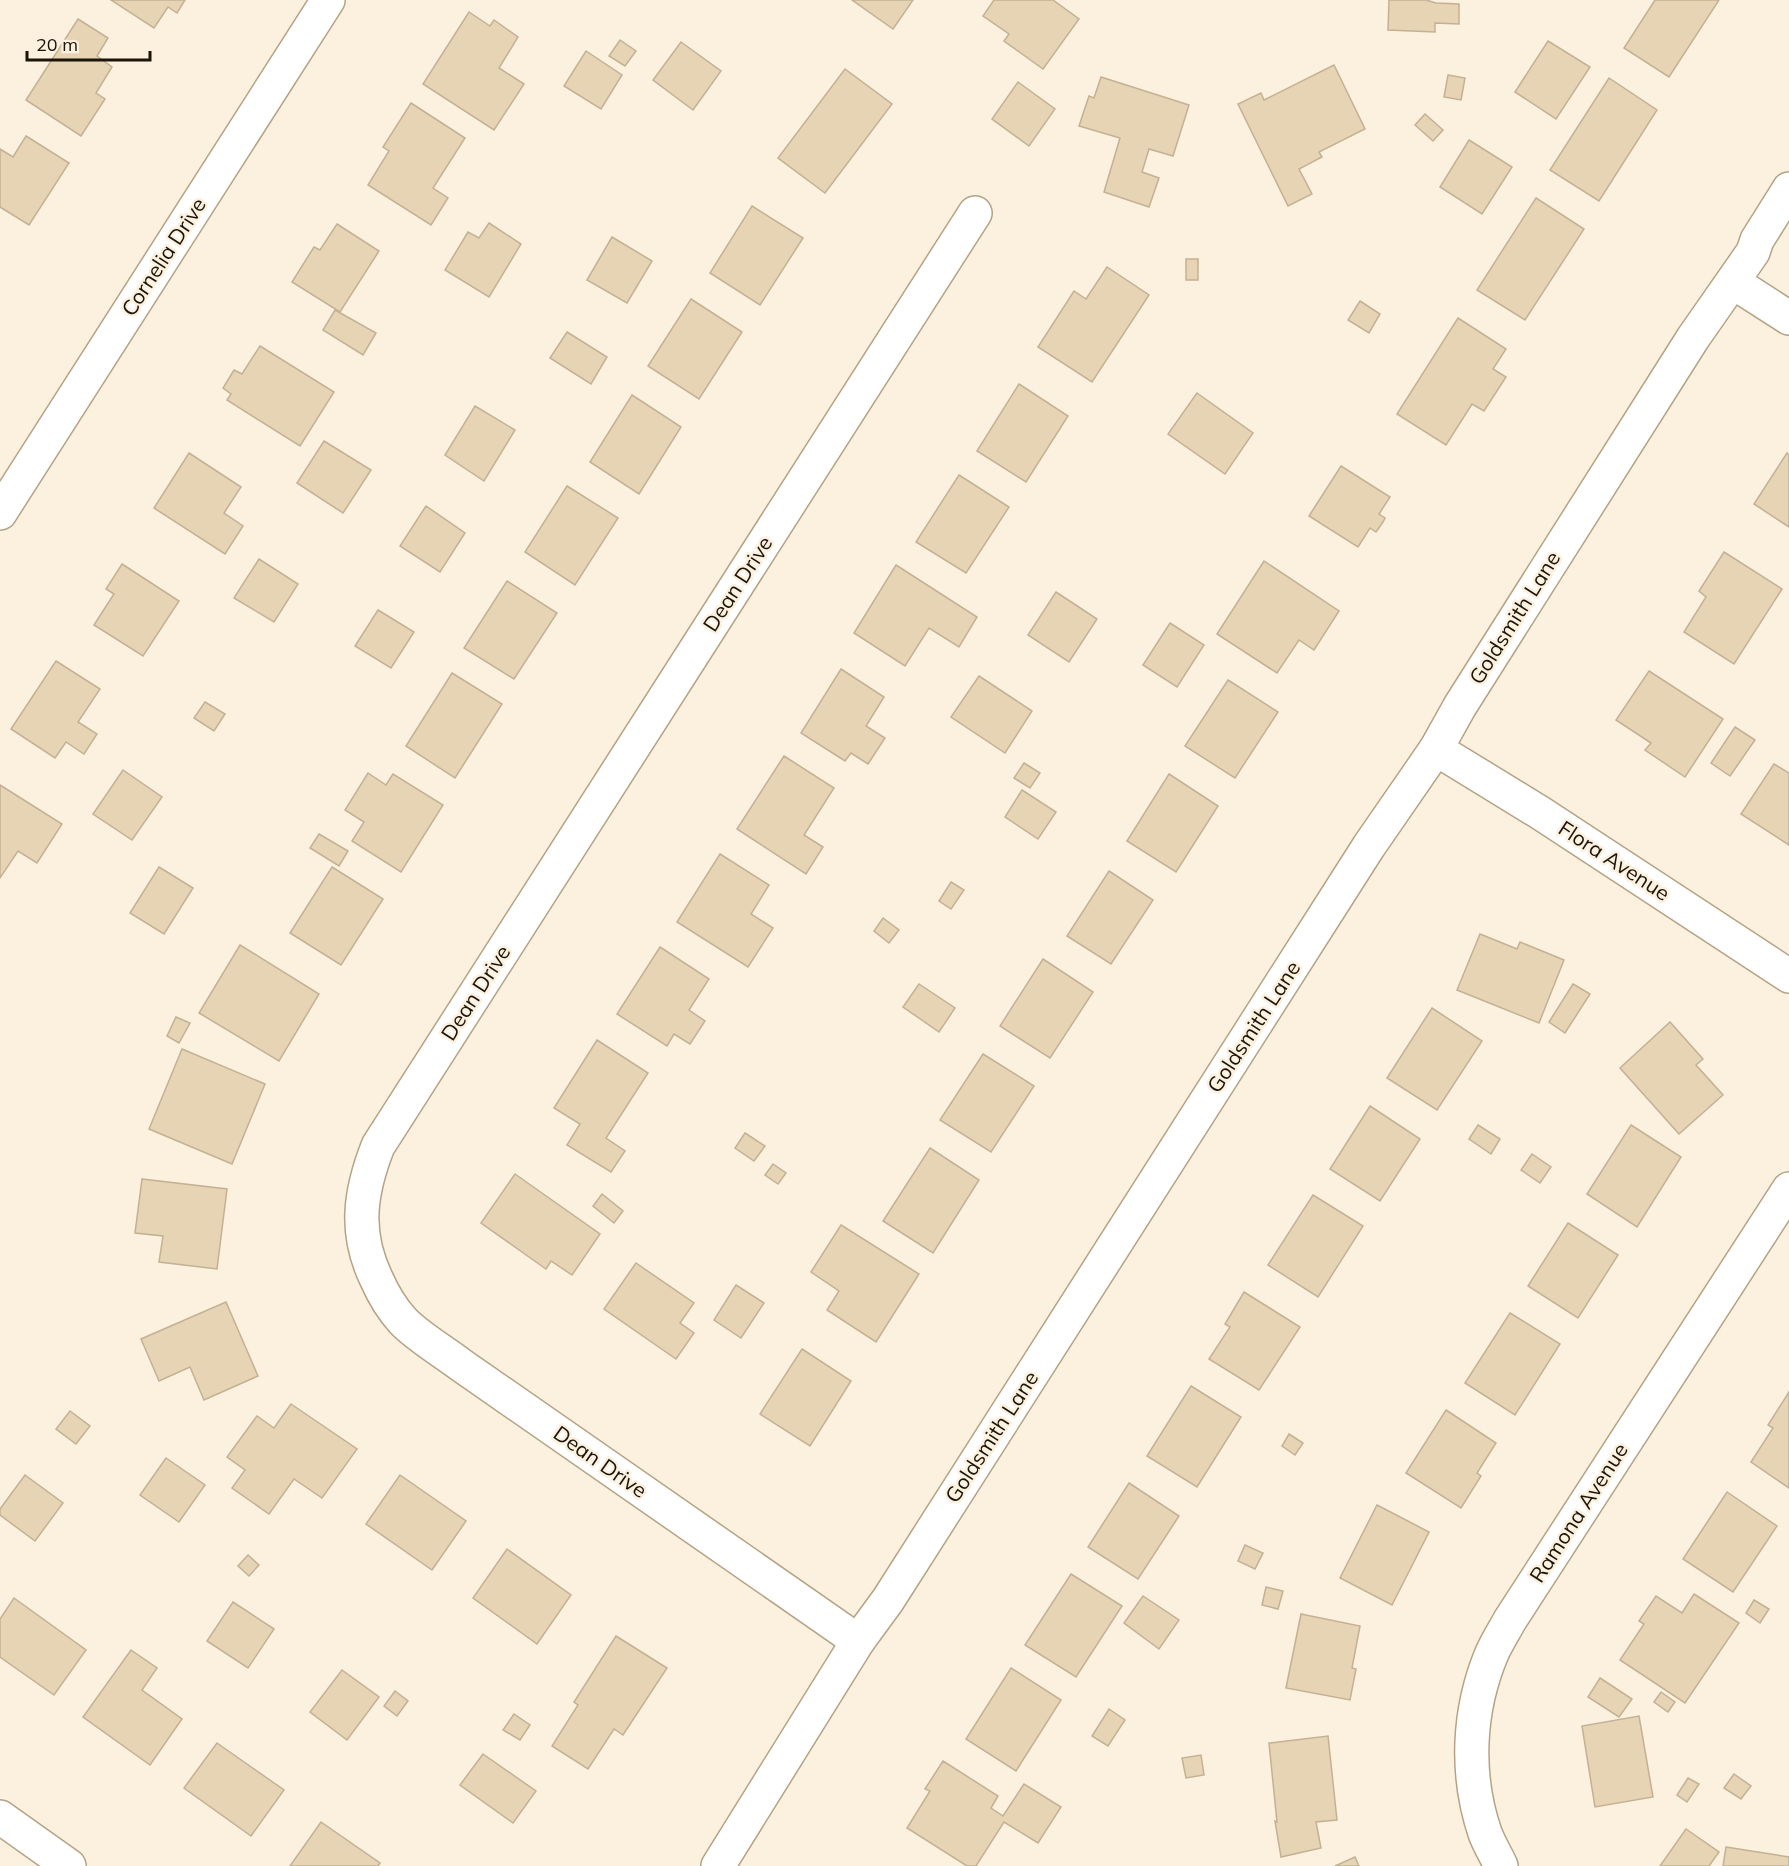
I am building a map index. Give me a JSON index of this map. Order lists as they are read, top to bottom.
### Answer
{
  "streets": {
    "street": [
      "Cornelia Drive",
      "Dean Drive",
      "Goldsmith Lane",
      "Flora Avenue",
      "Ramona Avenue"
    ]
  },
  "crossings": [
    ["Dean Drive", "Goldsmith Lane"],
    ["Goldsmith Lane", "Flora Avenue"]
  ],
  "scale_bar": "20 m"
}
